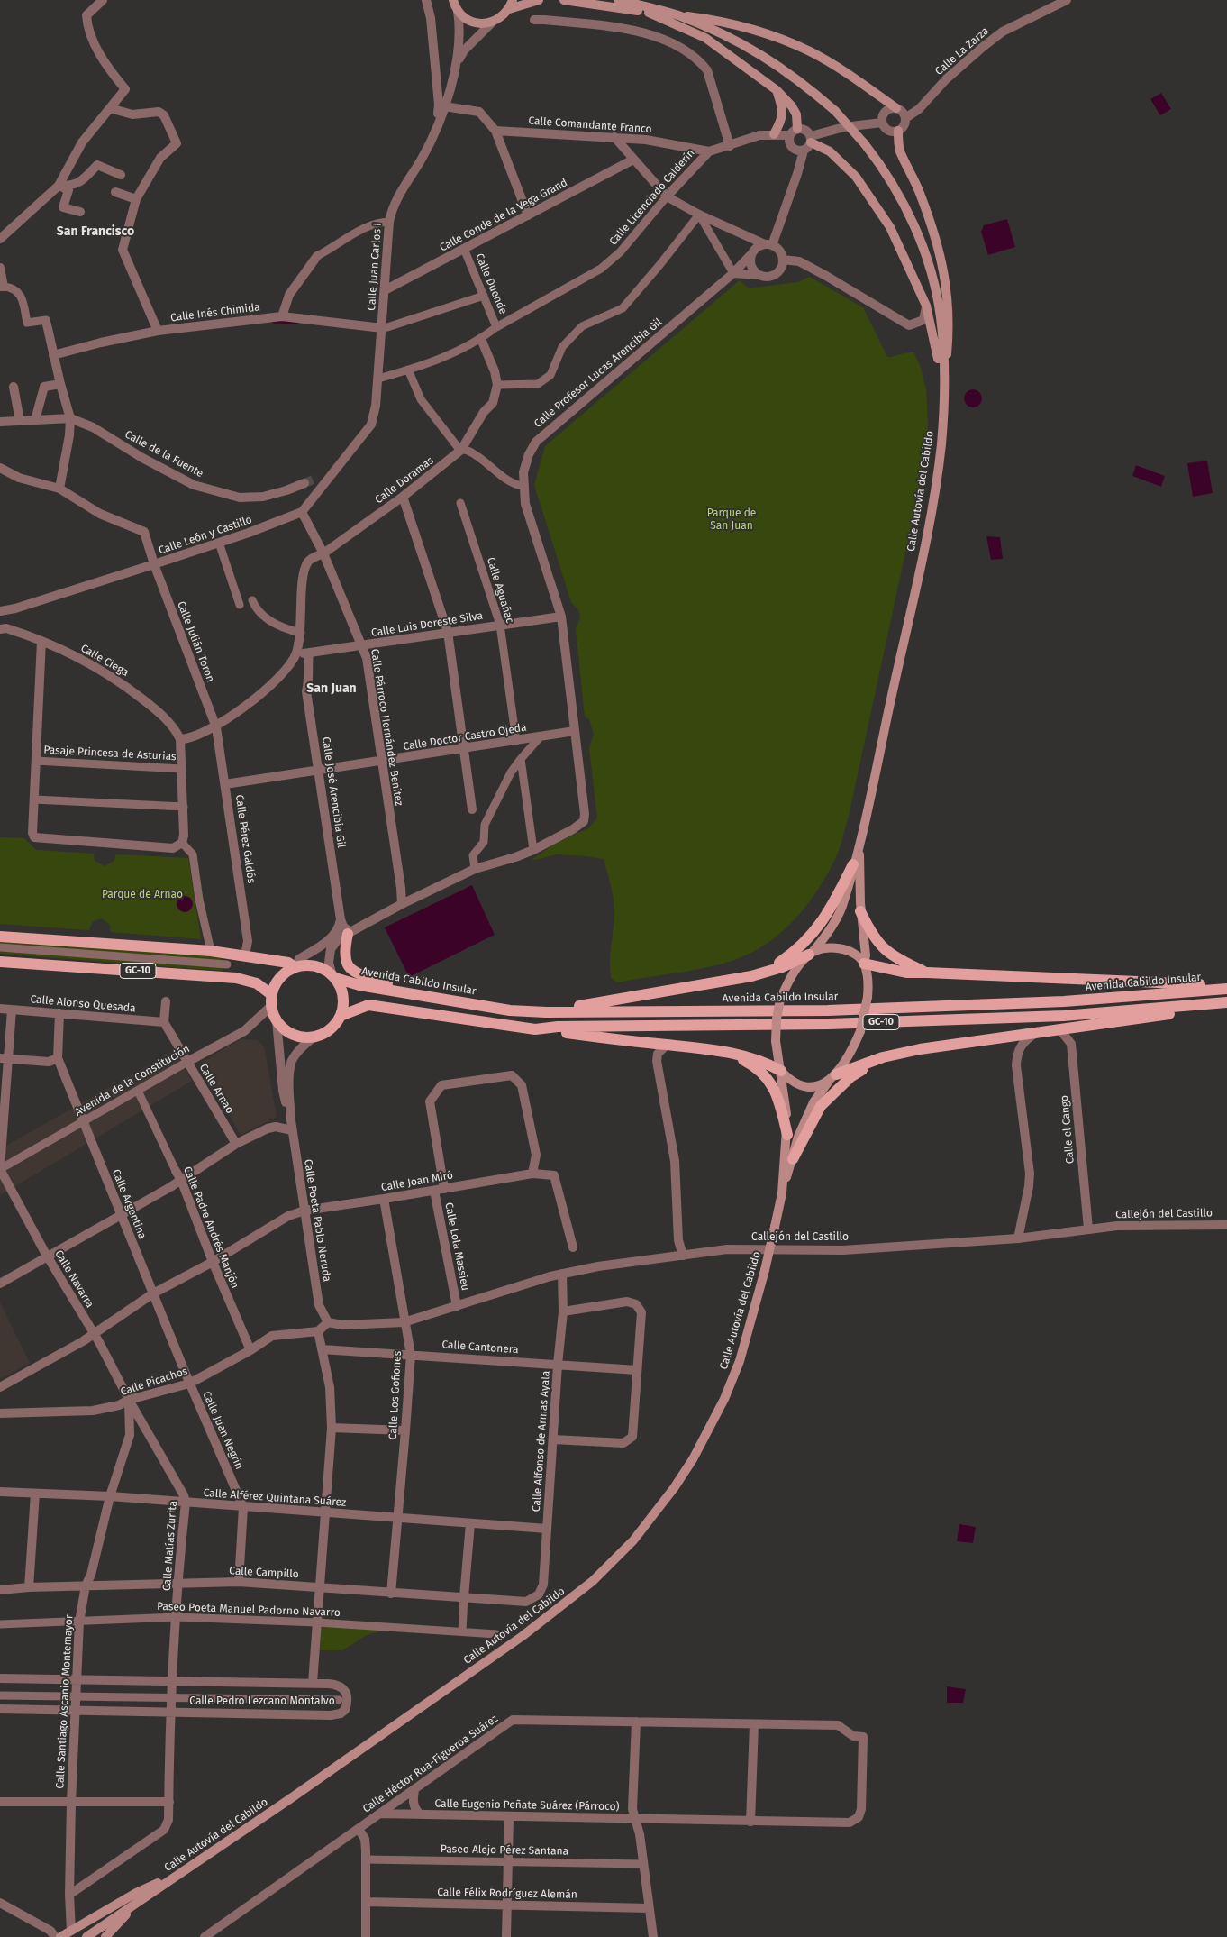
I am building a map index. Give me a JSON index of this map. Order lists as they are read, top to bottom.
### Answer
{
  "streets": {
    "main road": ["Calle Autovía del Cabildo", "GC-10", "Avenida Cabildo Insular"],
    "street": [
      "Calle La Zarza",
      "Calle Comandante Franco",
      "Calle Licenciado Calderín",
      "Calle Conde de la Vega Grand",
      "Calle Juan Carlos I",
      "Calle Duende",
      "Calle Inés Chimida",
      "Calle Profesor Lucas Arencibia Gil",
      "Calle de la Fuente",
      "Calle Doramas",
      "Calle León y Castillo",
      "Calle Aguañac",
      "Calle Luis Doreste Silva",
      "Calle Julián Toron",
      "Calle Ciega",
      "Calle Párroco Hernández Benítez",
      "Calle Doctor Castro Ojeda",
      "Pasaje Princesa de Asturias",
      "Calle José Arencibia Gil",
      "Calle Pérez Galdós",
      "Calle Alonso Quesada",
      "Avenida de la Constitución",
      "Calle Arnao",
      "Calle el Cango",
      "Calle Joan Miró",
      "Calle Argentina",
      "Callejón del Castillo",
      "Calle Poeta Pablo Neruda",
      "Calle Padre Andrés Manjón",
      "Calle Lola Massieu",
      "Calle Navarra",
      "Calle Cantonera",
      "Calle Picachos",
      "Calle Los Gofiones",
      "Calle Juan Negrín",
      "Calle Alfonso de Armas Ayala",
      "Calle Alférez Quintana Suárez",
      "Calle Matías Zurita",
      "Calle Campillo",
      "Paseo Poeta Manuel Padorno Navarro",
      "Calle Santiago Ascanio Montemayor",
      "Calle Pedro Lezcano Montalvo",
      "Calle Héctor Rua-Figueroa Suárez",
      "Calle Eugenio Peñate Suárez (Párroco)",
      "Paseo Alejo Pérez Santana",
      "Calle Félix Rodríguez Alemán"
    ]
  },
  "crossings": [
    ["Calle Comandante Franco", "Calle Licenciado Calderín"],
    ["Calle Licenciado Calderín", "Calle Juan Carlos I"],
    ["Calle Licenciado Calderín", "Calle Duende"],
    ["Calle Conde de la Vega Grand", "Calle Juan Carlos I"],
    ["Calle Conde de la Vega Grand", "Calle Duende"],
    ["Calle Juan Carlos I", "Calle Inés Chimida"],
    ["Calle Profesor Lucas Arencibia Gil", "Calle Luis Doreste Silva"],
    ["Calle Profesor Lucas Arencibia Gil", "Calle Doctor Castro Ojeda"],
    ["Calle Doramas", "Calle Luis Doreste Silva"],
    ["Calle Doramas", "Calle Párroco Hernández Benítez"],
    ["Calle León y Castillo", "Calle Julián Toron"],
    ["Calle León y Castillo", "Calle Ciega"],
    ["Calle León y Castillo", "Calle Párroco Hernández Benítez"],
    ["Calle Aguañac", "Calle Luis Doreste Silva"],
    ["Calle Aguañac", "Calle Doctor Castro Ojeda"],
    ["Calle Luis Doreste Silva", "Calle Párroco Hernández Benítez"],
    ["Calle Luis Doreste Silva", "Calle José Arencibia Gil"],
    ["Calle Julián Toron", "Calle Pérez Galdós"],
    ["Calle Párroco Hernández Benítez", "Calle Doctor Castro Ojeda"],
    ["Calle Doctor Castro Ojeda", "Calle José Arencibia Gil"],
    ["Calle Doctor Castro Ojeda", "Calle Pérez Galdós"],
    ["Calle Pérez Galdós", "GC-10"],
    ["GC-10", "Avenida Cabildo Insular"],
    ["GC-10", "Avenida de la Constitución"],
    ["GC-10", "Calle Poeta Pablo Neruda"],
    ["Avenida Cabildo Insular", "Avenida de la Constitución"],
    ["Avenida Cabildo Insular", "Calle Poeta Pablo Neruda"],
    ["Calle Alonso Quesada", "Calle Arnao"],
    ["Avenida de la Constitución", "Calle Arnao"],
    ["Avenida de la Constitución", "Calle Argentina"],
    ["Avenida de la Constitución", "Calle Poeta Pablo Neruda"],
    ["Avenida de la Constitución", "Calle Padre Andrés Manjón"],
    ["Avenida de la Constitución", "Calle Navarra"],
    ["Calle el Cango", "Callejón del Castillo"],
    ["Calle Joan Miró", "Calle Argentina"],
    ["Calle Joan Miró", "Calle Poeta Pablo Neruda"],
    ["Calle Joan Miró", "Calle Padre Andrés Manjón"],
    ["Calle Joan Miró", "Calle Lola Massieu"],
    ["Calle Joan Miró", "Calle Navarra"],
    ["Calle Joan Miró", "Calle Los Gofiones"],
    ["Calle Joan Miró", "Calle Juan Negrín"],
    ["Calle Argentina", "Calle Juan Negrín"],
    ["Callejón del Castillo", "Calle Poeta Pablo Neruda"],
    ["Callejón del Castillo", "Calle Lola Massieu"],
    ["Callejón del Castillo", "Calle Los Gofiones"],
    ["Callejón del Castillo", "Calle Alfonso de Armas Ayala"],
    ["Calle Padre Andrés Manjón", "Calle Picachos"],
    ["Calle Navarra", "Calle Picachos"],
    ["Calle Navarra", "Calle Matías Zurita"],
    ["Calle Navarra", "Calle Santiago Ascanio Montemayor"],
    ["Calle Cantonera", "Calle Los Gofiones"],
    ["Calle Cantonera", "Calle Alfonso de Armas Ayala"],
    ["Calle Picachos", "Calle Juan Negrín"],
    ["Calle Picachos", "Calle Matías Zurita"],
    ["Calle Picachos", "Calle Santiago Ascanio Montemayor"],
    ["Calle Los Gofiones", "Calle Alférez Quintana Suárez"],
    ["Calle Los Gofiones", "Calle Campillo"],
    ["Calle Juan Negrín", "Calle Alférez Quintana Suárez"],
    ["Calle Juan Negrín", "Calle Campillo"],
    ["Calle Alfonso de Armas Ayala", "Calle Alférez Quintana Suárez"],
    ["Calle Alfonso de Armas Ayala", "Calle Campillo"],
    ["Calle Alférez Quintana Suárez", "Calle Matías Zurita"],
    ["Calle Alférez Quintana Suárez", "Calle Santiago Ascanio Montemayor"],
    ["Calle Matías Zurita", "Calle Campillo"],
    ["Calle Matías Zurita", "Paseo Poeta Manuel Padorno Navarro"],
    ["Calle Matías Zurita", "Calle Santiago Ascanio Montemayor"],
    ["Calle Matías Zurita", "Calle Pedro Lezcano Montalvo"],
    ["Calle Campillo", "Calle Santiago Ascanio Montemayor"],
    ["Paseo Poeta Manuel Padorno Navarro", "Calle Santiago Ascanio Montemayor"],
    ["Calle Santiago Ascanio Montemayor", "Calle Pedro Lezcano Montalvo"],
    ["Calle Héctor Rua-Figueroa Suárez", "Calle Eugenio Peñate Suárez (Párroco)"]
  ],
  "districts": ["San Francisco", "San Juan"],
  "parks": ["Parque de San Juan", "Parque de Arnao"]
}
